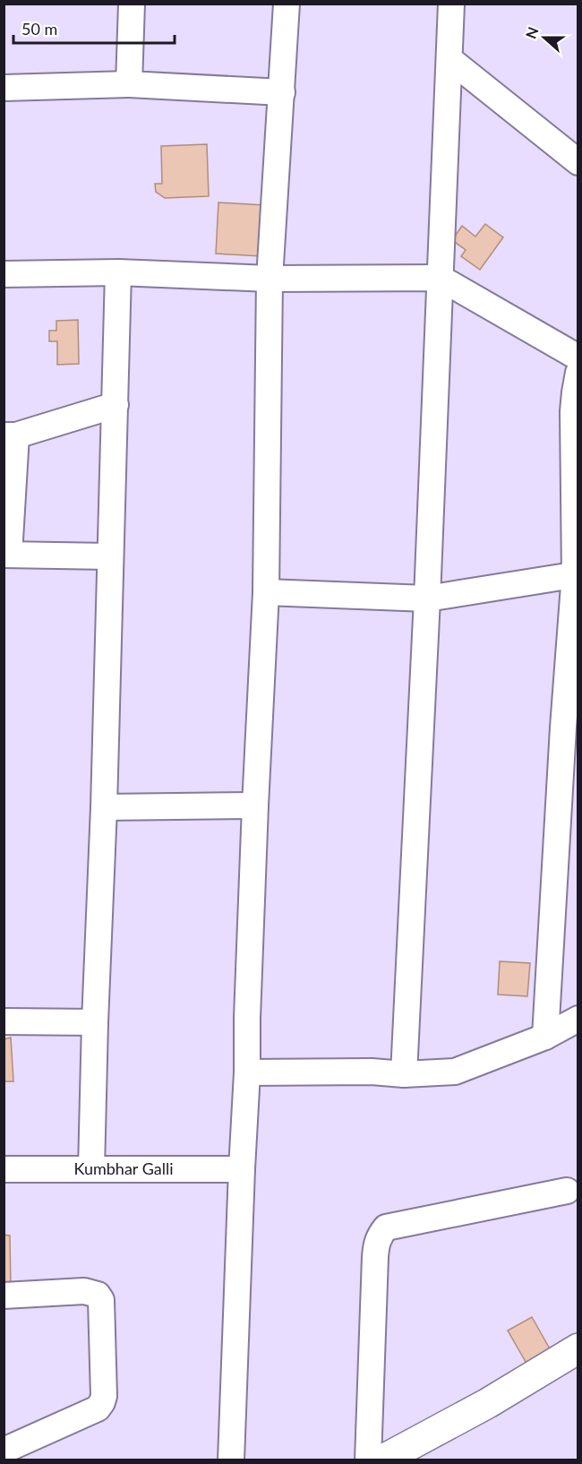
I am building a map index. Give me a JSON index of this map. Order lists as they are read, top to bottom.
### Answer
{
  "streets": {
    "street": ["Kumbhar Galli"]
  },
  "scale_bar": "50 m",
  "north": "left"
}
